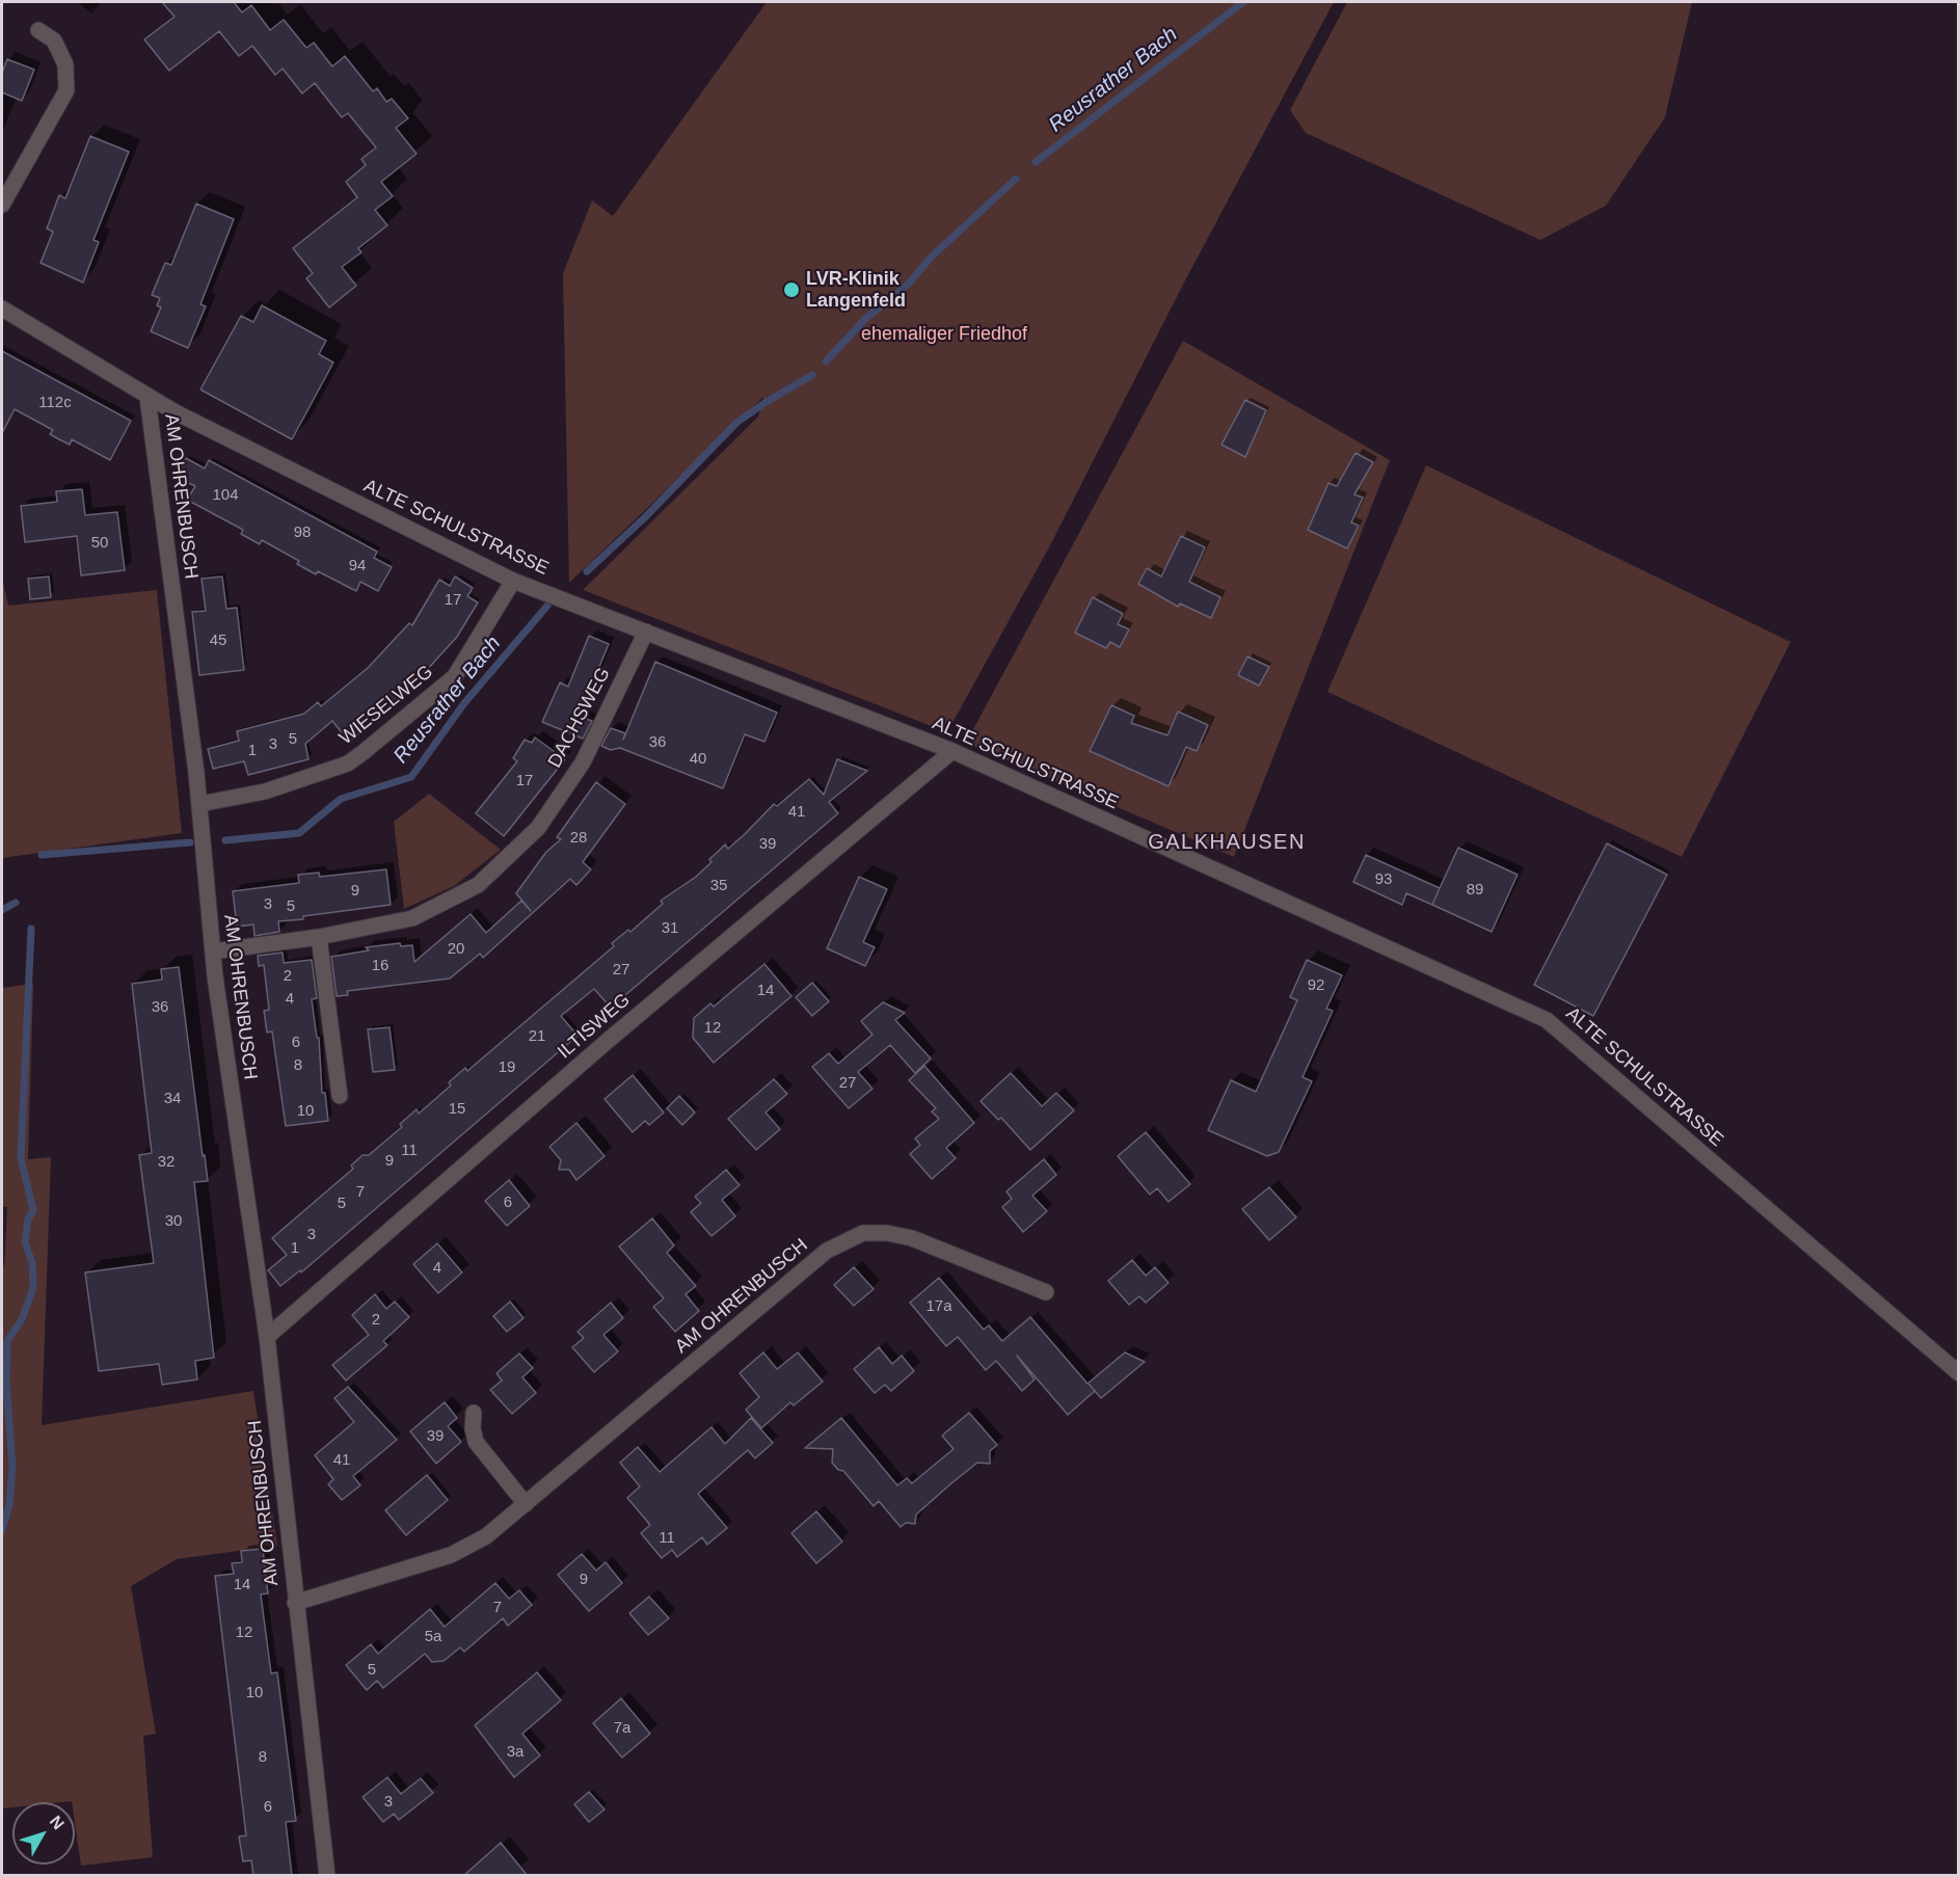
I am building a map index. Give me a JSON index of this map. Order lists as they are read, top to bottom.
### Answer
{
  "streets": {
    "street": [
      "AM OHRENBUSCH",
      "ALTE SCHULSTRASSE",
      "WIESELWEG",
      "DACHSWEG",
      "ILTISWEG"
    ]
  },
  "crossings": [
    ["AM OHRENBUSCH", "ALTE SCHULSTRASSE"],
    ["AM OHRENBUSCH", "WIESELWEG"],
    ["AM OHRENBUSCH", "DACHSWEG"],
    ["AM OHRENBUSCH", "ILTISWEG"],
    ["ALTE SCHULSTRASSE", "WIESELWEG"],
    ["ALTE SCHULSTRASSE", "DACHSWEG"],
    ["ALTE SCHULSTRASSE", "ILTISWEG"]
  ],
  "districts": ["GALKHAUSEN"],
  "water": ["Reusrather Bach"],
  "parks": ["ehemaliger Friedhof"],
  "places": ["LVR-Klinik Langenfeld"],
  "house_numbers": [
    "112c",
    "104",
    "98",
    "50",
    "94",
    "17",
    "45",
    "5",
    "36",
    "3",
    "1",
    "40",
    "17",
    "41",
    "28",
    "39",
    "93",
    "35",
    "89",
    "9",
    "3",
    "5",
    "31",
    "20",
    "16",
    "27",
    "2",
    "92",
    "14",
    "4",
    "36",
    "12",
    "21",
    "6",
    "8",
    "19",
    "27",
    "34",
    "15",
    "10",
    "11",
    "9",
    "32",
    "7",
    "6",
    "5",
    "30",
    "3",
    "1",
    "4",
    "17a",
    "2",
    "39",
    "41",
    "11",
    "9",
    "14",
    "7",
    "12",
    "5a",
    "5",
    "10",
    "7a",
    "3a",
    "8",
    "3",
    "6"
  ],
  "north": "top right"
}
